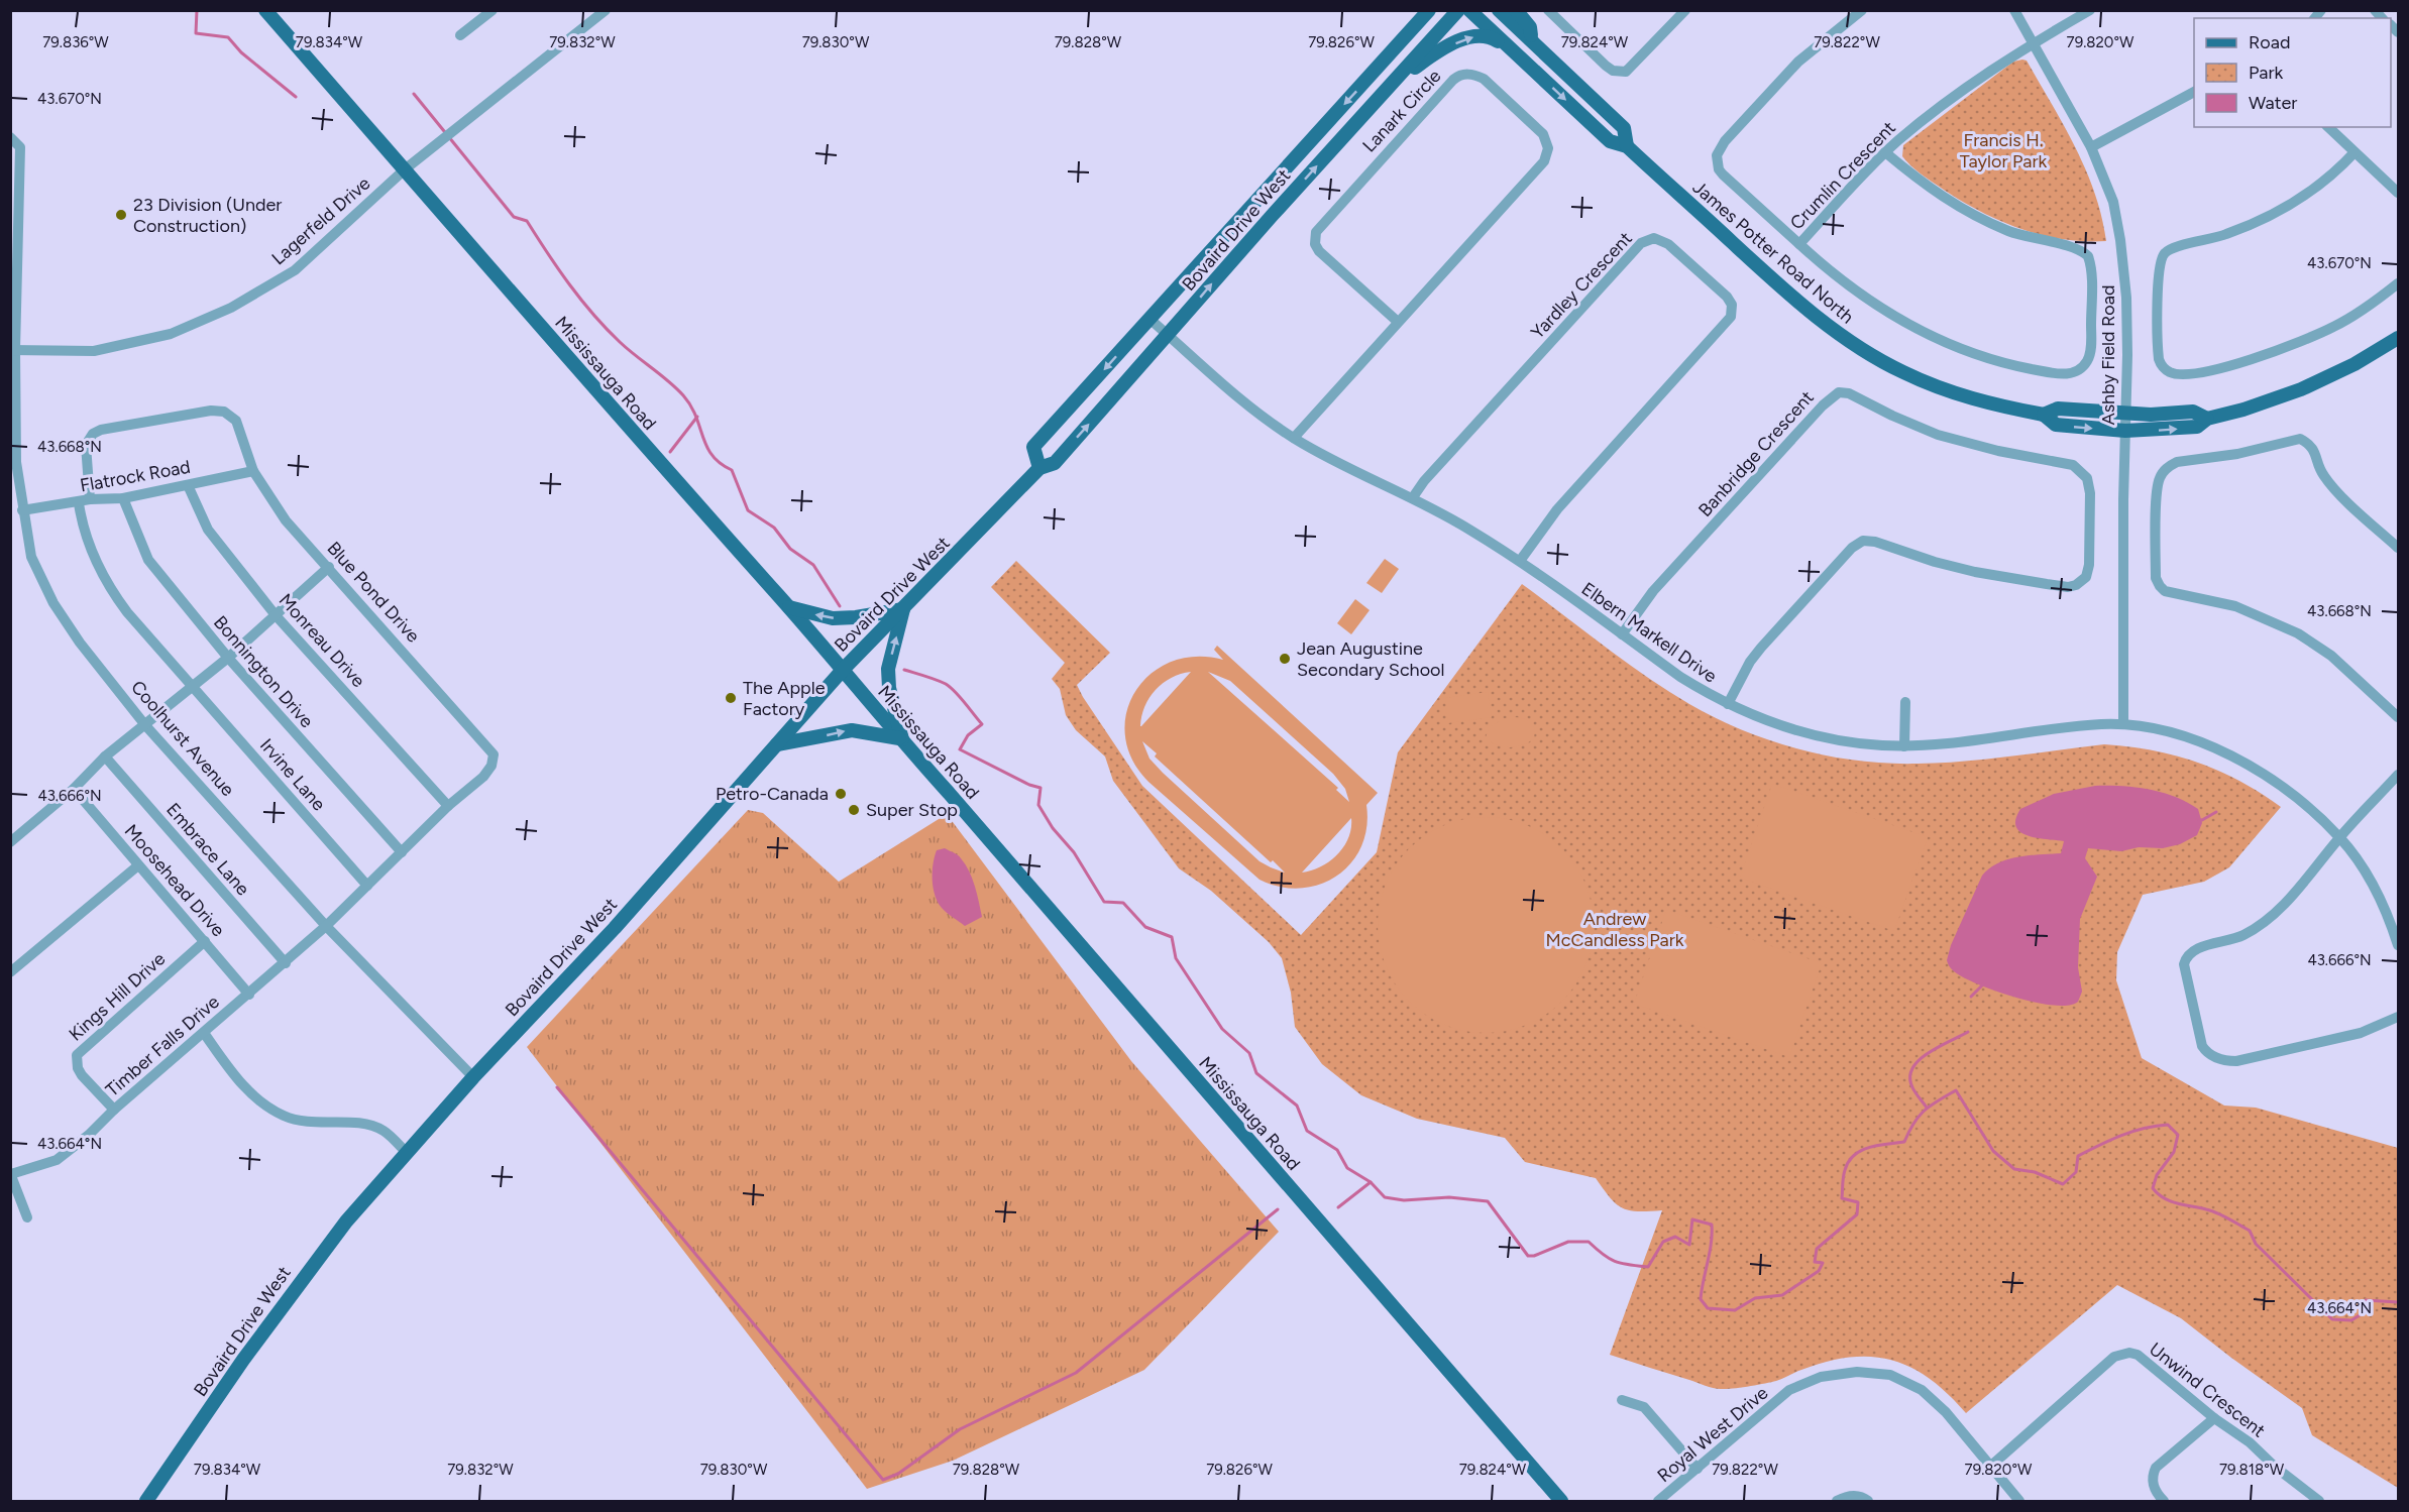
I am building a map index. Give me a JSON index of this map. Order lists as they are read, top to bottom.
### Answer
{
  "streets": {
    "main road": ["Bovaird Drive West", "James Potter Road North", "Mississauga Road"],
    "street": [
      "Lanark Circle",
      "Crumlin Crescent",
      "Lagerfeld Drive",
      "Yardley Crescent",
      "Ashby Field Road",
      "Banbridge Crescent",
      "Flatrock Road",
      "Blue Pond Drive",
      "Elbern Markell Drive",
      "Monreau Drive",
      "Bonnington Drive",
      "Coolhurst Avenue",
      "Irvine Lane",
      "Embrace Lane",
      "Moosehead Drive",
      "Kings Hill Drive",
      "Timber Falls Drive",
      "Unwind Crescent",
      "Royal West Drive"
    ]
  },
  "crossings": [
    ["Lanark Circle", "Elbern Markell Drive"],
    ["Crumlin Crescent", "Ashby Field Road"],
    ["Lagerfeld Drive", "Mississauga Road"],
    ["Lagerfeld Drive", "Coolhurst Avenue"],
    ["Bovaird Drive West", "Mississauga Road"],
    ["Bovaird Drive West", "Elbern Markell Drive"],
    ["Bovaird Drive West", "Coolhurst Avenue"],
    ["Yardley Crescent", "Elbern Markell Drive"],
    ["Ashby Field Road", "Elbern Markell Drive"],
    ["Banbridge Crescent", "Elbern Markell Drive"],
    ["Flatrock Road", "Blue Pond Drive"],
    ["Flatrock Road", "Monreau Drive"],
    ["Flatrock Road", "Bonnington Drive"],
    ["Flatrock Road", "Coolhurst Avenue"],
    ["Flatrock Road", "Irvine Lane"],
    ["Blue Pond Drive", "Monreau Drive"],
    ["Blue Pond Drive", "Bonnington Drive"],
    ["Blue Pond Drive", "Coolhurst Avenue"],
    ["Blue Pond Drive", "Irvine Lane"],
    ["Blue Pond Drive", "Timber Falls Drive"],
    ["Coolhurst Avenue", "Timber Falls Drive"],
    ["Embrace Lane", "Timber Falls Drive"],
    ["Moosehead Drive", "Kings Hill Drive"],
    ["Moosehead Drive", "Timber Falls Drive"],
    ["Kings Hill Drive", "Timber Falls Drive"],
    ["Unwind Crescent", "Royal West Drive"]
  ],
  "parks": ["Francis H. Taylor Park", "Andrew McCandless Park"],
  "places": [
    "23 Division (Under Construction)",
    "Jean Augustine Secondary School",
    "The Apple Factory",
    "Petro-Canada",
    "Super Stop"
  ],
  "legend": ["Road", "Park", "Water"],
  "coordinates": [
    "79.836°W",
    "79.834°W",
    "79.832°W",
    "79.830°W",
    "79.828°W",
    "79.826°W",
    "79.824°W",
    "79.822°W",
    "79.820°W",
    "43.670°N",
    "43.668°N",
    "43.666°N",
    "43.664°N",
    "79.818°W"
  ]
}
